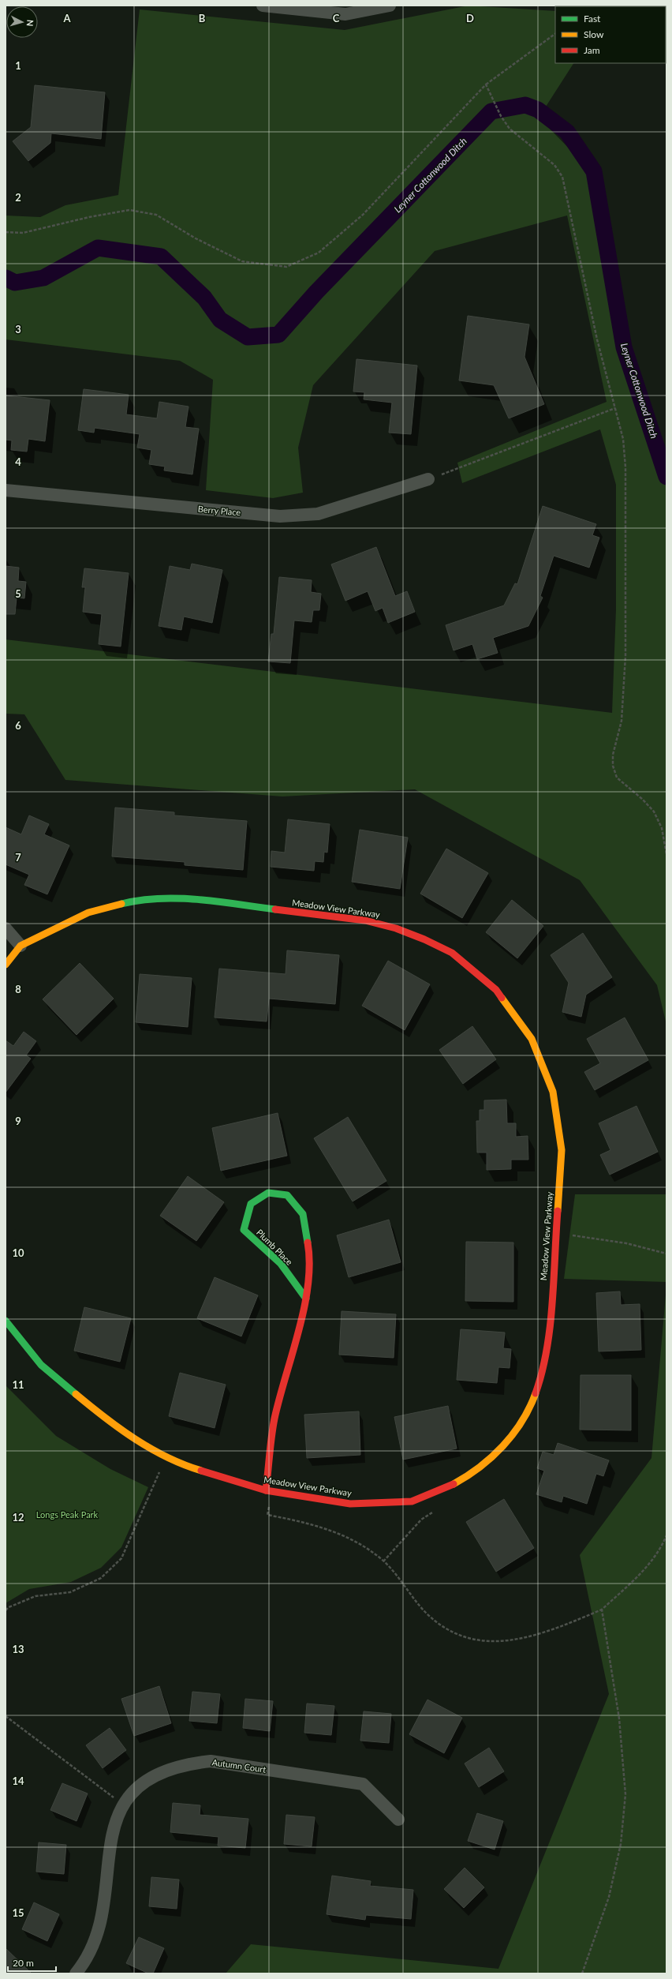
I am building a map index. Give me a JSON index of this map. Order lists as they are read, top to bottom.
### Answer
{
  "streets": {
    "street": [
      "Berry Place",
      "Meadow View Parkway",
      "Plumb Place",
      "Autumn Court"
    ]
  },
  "crossings": [
    ["Meadow View Parkway", "Plumb Place"]
  ],
  "water": ["Leyner Cottonwood Ditch"],
  "parks": ["Longs Peak Park"],
  "legend": ["Fast", "Slow", "Jam"],
  "scale_bar": "20 m",
  "north": "right",
  "grid": {
    "columns": [
      "A",
      "B",
      "C",
      "D"
    ],
    "rows": [
      "1",
      "2",
      "3",
      "4",
      "5",
      "6",
      "7",
      "8",
      "9",
      "10",
      "11",
      "12",
      "13",
      "14",
      "15"
    ]
  }
}
